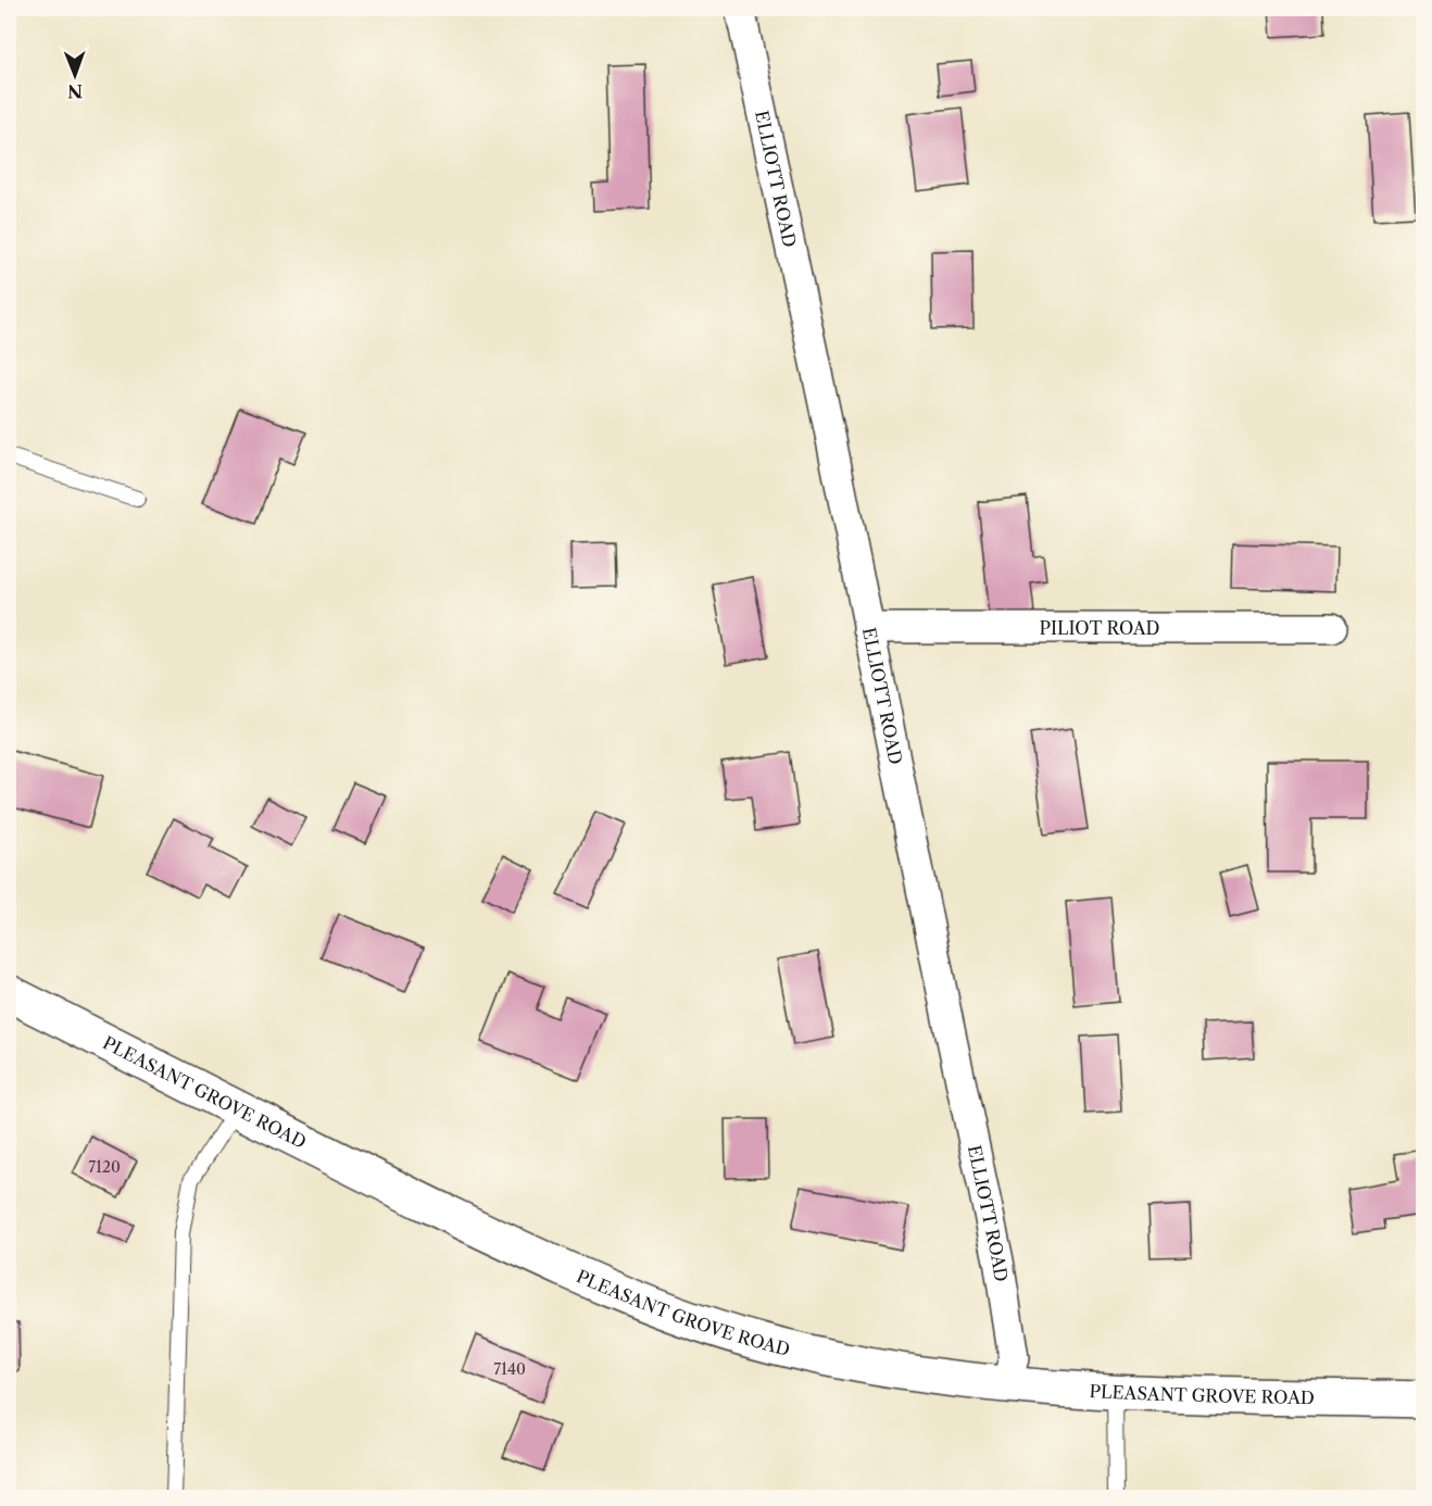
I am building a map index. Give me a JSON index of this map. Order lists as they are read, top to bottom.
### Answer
{
  "streets": {
    "street": ["ELLIOTT ROAD", "PILIOT ROAD", "PLEASANT GROVE ROAD"]
  },
  "crossings": [
    ["ELLIOTT ROAD", "PILIOT ROAD"],
    ["ELLIOTT ROAD", "PLEASANT GROVE ROAD"]
  ],
  "house_numbers": ["7120", "7140"],
  "north": "bottom"
}
